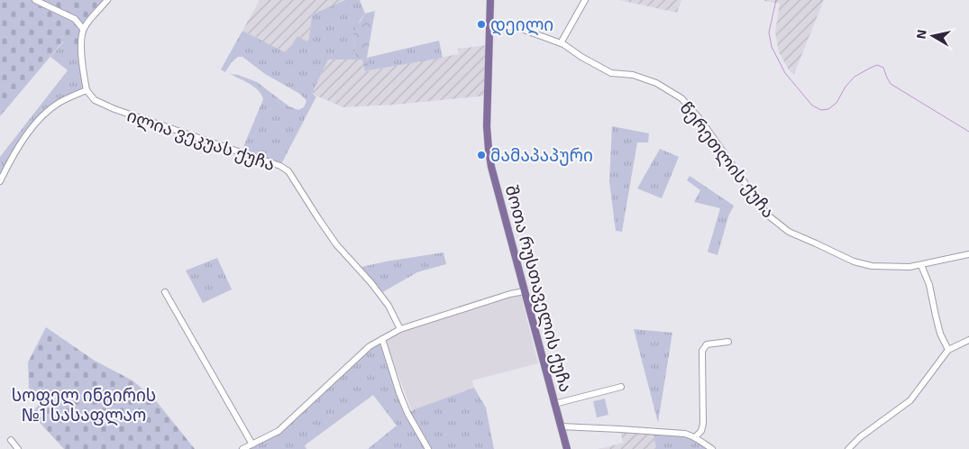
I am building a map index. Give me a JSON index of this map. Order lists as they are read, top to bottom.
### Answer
{
  "streets": {
    "main road": ["შოთა რუსთაველის ქუჩა"],
    "street": ["ილია ვეკუას ქუჩა", "წერეთლის ქუჩა"]
  },
  "crossings": [
    ["წერეთლის ქუჩა", "შოთა რუსთაველის ქუჩა"]
  ],
  "parks": ["სოფელ ინგირის №1 სასაფლაო"],
  "places": ["დეილი", "მამაპაპური"],
  "north": "left"
}
